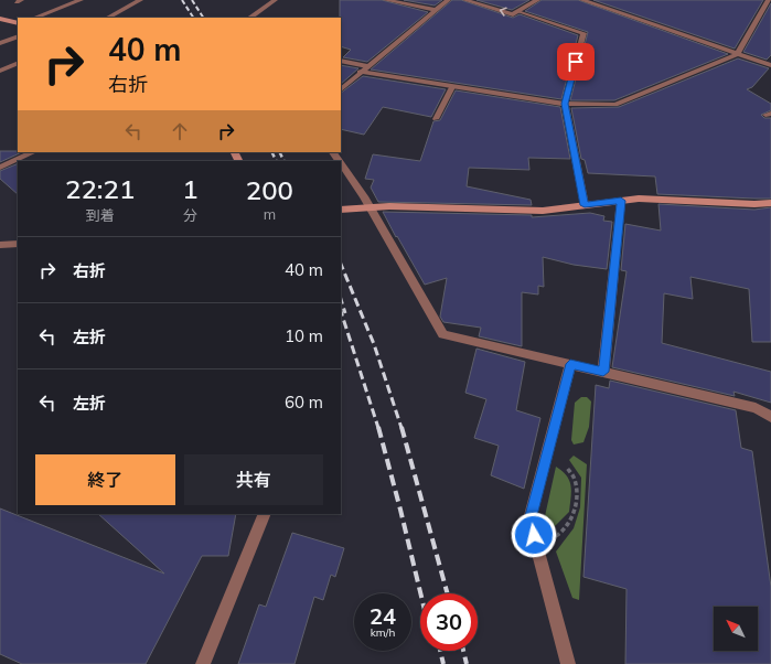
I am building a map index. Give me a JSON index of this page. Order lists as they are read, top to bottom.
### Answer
{
  "north": "top left",
  "page": {
    "turn": ["40 m", "右折"],
    "eta": [
      "22:21",
      "到着",
      "1",
      "分",
      "200",
      "m"
    ],
    "list": [
      {
        "name": "右折",
        "value": "40 m"
      },
      {
        "name": "左折",
        "value": "10 m"
      },
      {
        "name": "左折",
        "value": "60 m"
      }
    ],
    "buttons": ["終了", "共有"],
    "speed": "24 km/h",
    "limit": "30"
  }
}
